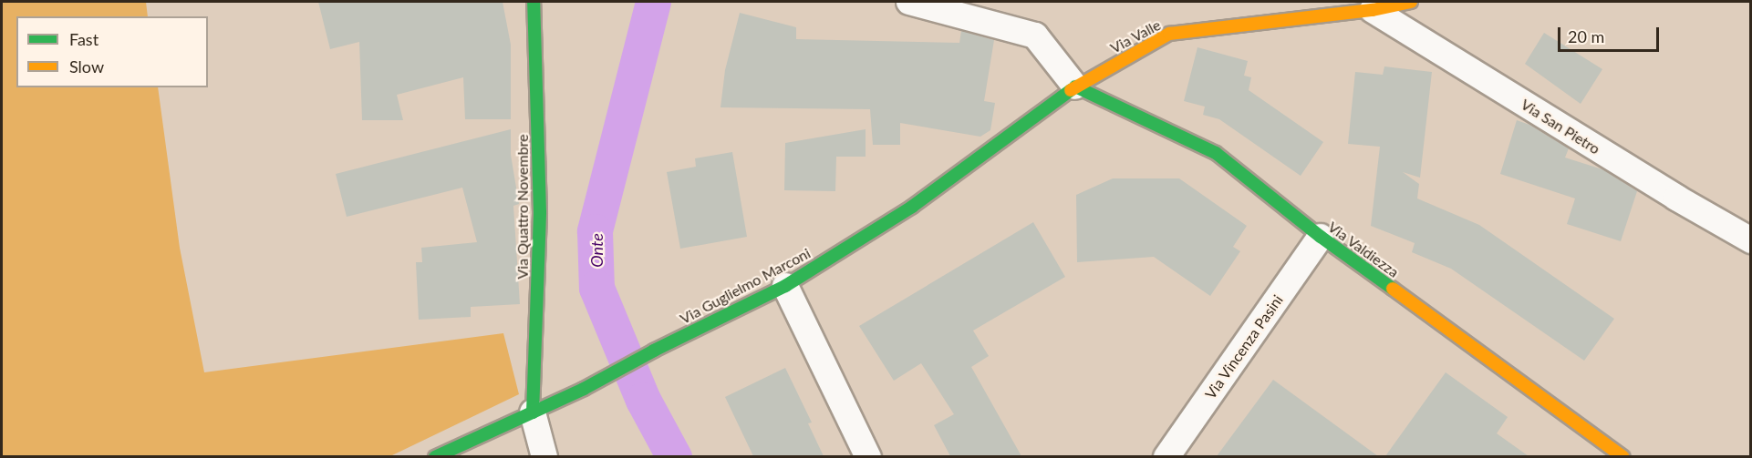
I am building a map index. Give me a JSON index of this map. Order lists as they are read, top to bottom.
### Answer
{
  "streets": {
    "main road": [
      "Via Valle",
      "Via Quattro Novembre",
      "Via Valdiezza",
      "Via Guglielmo Marconi"
    ],
    "street": ["Via San Pietro", "Via Vincenza Pasini"]
  },
  "crossings": [
    ["Via Valle", "Via San Pietro"],
    ["Via Valle", "Via Valdiezza"],
    ["Via Valle", "Via Guglielmo Marconi"],
    ["Via Quattro Novembre", "Via Guglielmo Marconi"],
    ["Via Valdiezza", "Via Guglielmo Marconi"],
    ["Via Valdiezza", "Via Vincenza Pasini"]
  ],
  "water": ["Onte"],
  "legend": ["Fast", "Slow"],
  "scale_bar": "20 m"
}
